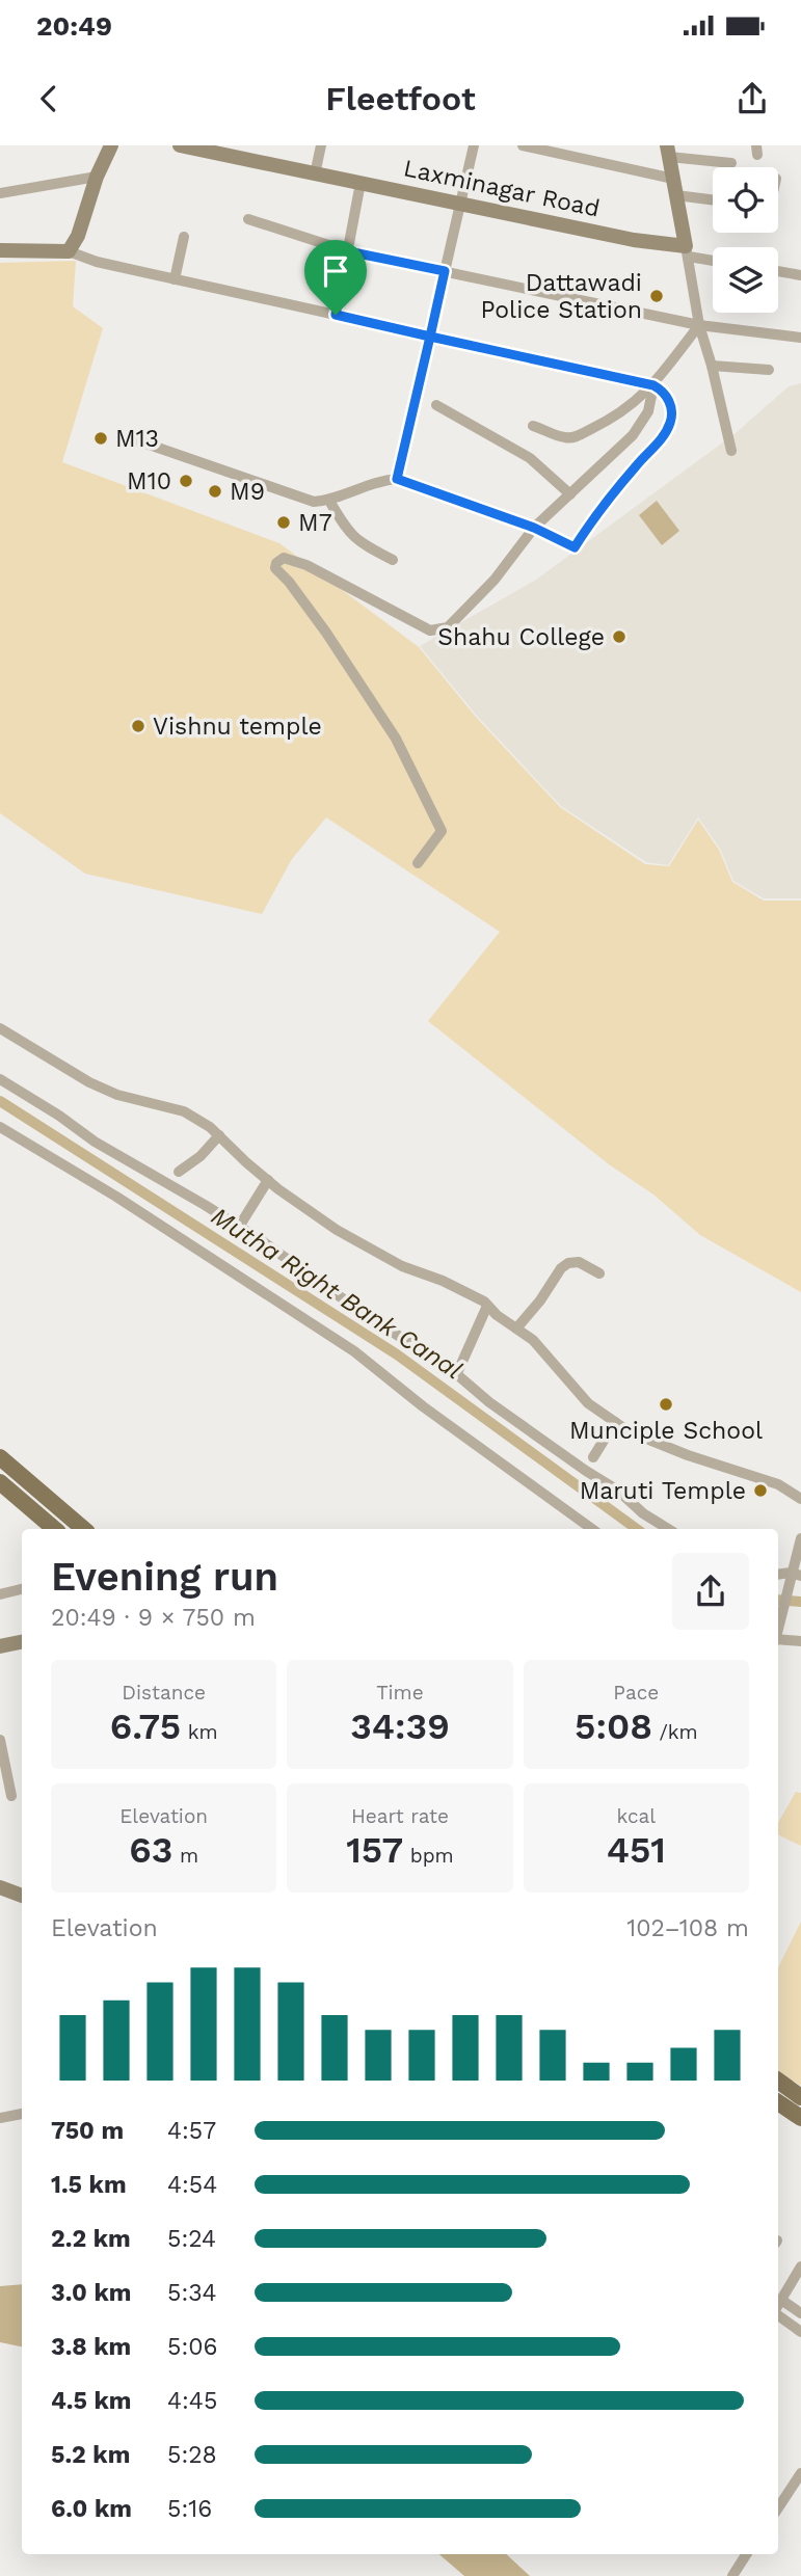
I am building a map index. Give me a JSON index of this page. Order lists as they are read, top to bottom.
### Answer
{
  "streets": {
    "street": ["Laxminagar Road"]
  },
  "water": ["Mutha Right Bank Canal"],
  "places": [
    "Dattawadi Police Station",
    "M13",
    "M10",
    "M9",
    "M7",
    "Shahu College",
    "Vishnu temple",
    "Munciple School",
    "Maruti Temple"
  ],
  "page": {
    "status": "20:49",
    "header": "Fleetfoot",
    "heading": ["Evening run", "20:49 · 9 × 750 m"],
    "stats": [
      ["Distance", "6.75 km"],
      ["Time", "34:39"],
      ["Pace", "5:08 /km"],
      ["Elevation", "63 m"],
      ["Heart rate", "157 bpm"],
      ["kcal", "451"]
    ],
    "chart": ["Elevation", "102–108 m"],
    "list": [
      {
        "name": "750 m",
        "note": "4:57"
      },
      {
        "name": "1.5 km",
        "note": "4:54"
      },
      {
        "name": "2.2 km",
        "note": "5:24"
      },
      {
        "name": "3.0 km",
        "note": "5:34"
      },
      {
        "name": "3.8 km",
        "note": "5:06"
      },
      {
        "name": "4.5 km",
        "note": "4:45"
      },
      {
        "name": "5.2 km",
        "note": "5:28"
      },
      {
        "name": "6.0 km",
        "note": "5:16"
      }
    ]
  }
}
